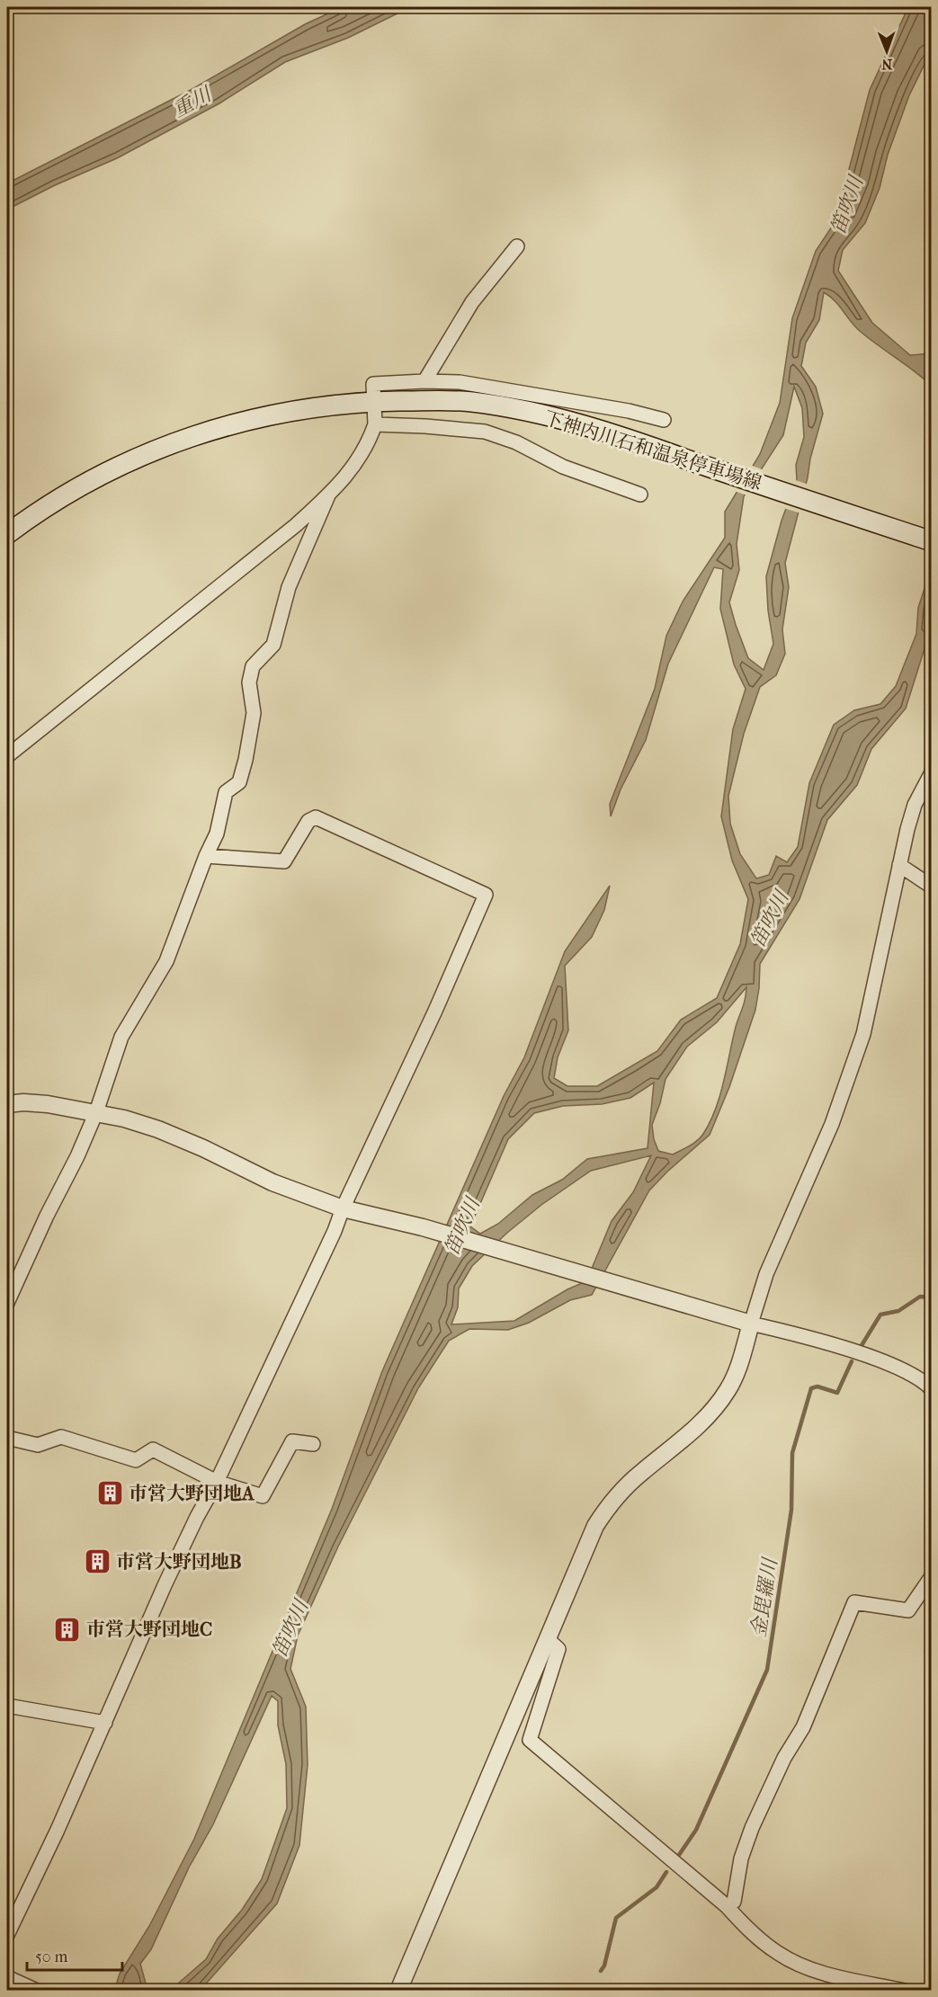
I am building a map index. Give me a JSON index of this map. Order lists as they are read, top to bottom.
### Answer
{
  "streets": {
    "main road": ["下神内川石和温泉停車場線"]
  },
  "water": ["重川", "笛吹川", "金毘羅川"],
  "places": {
    "building": ["市営大野団地A", "市営大野団地B", "市営大野団地C"]
  },
  "scale_bar": "50 m",
  "north": "bottom"
}
